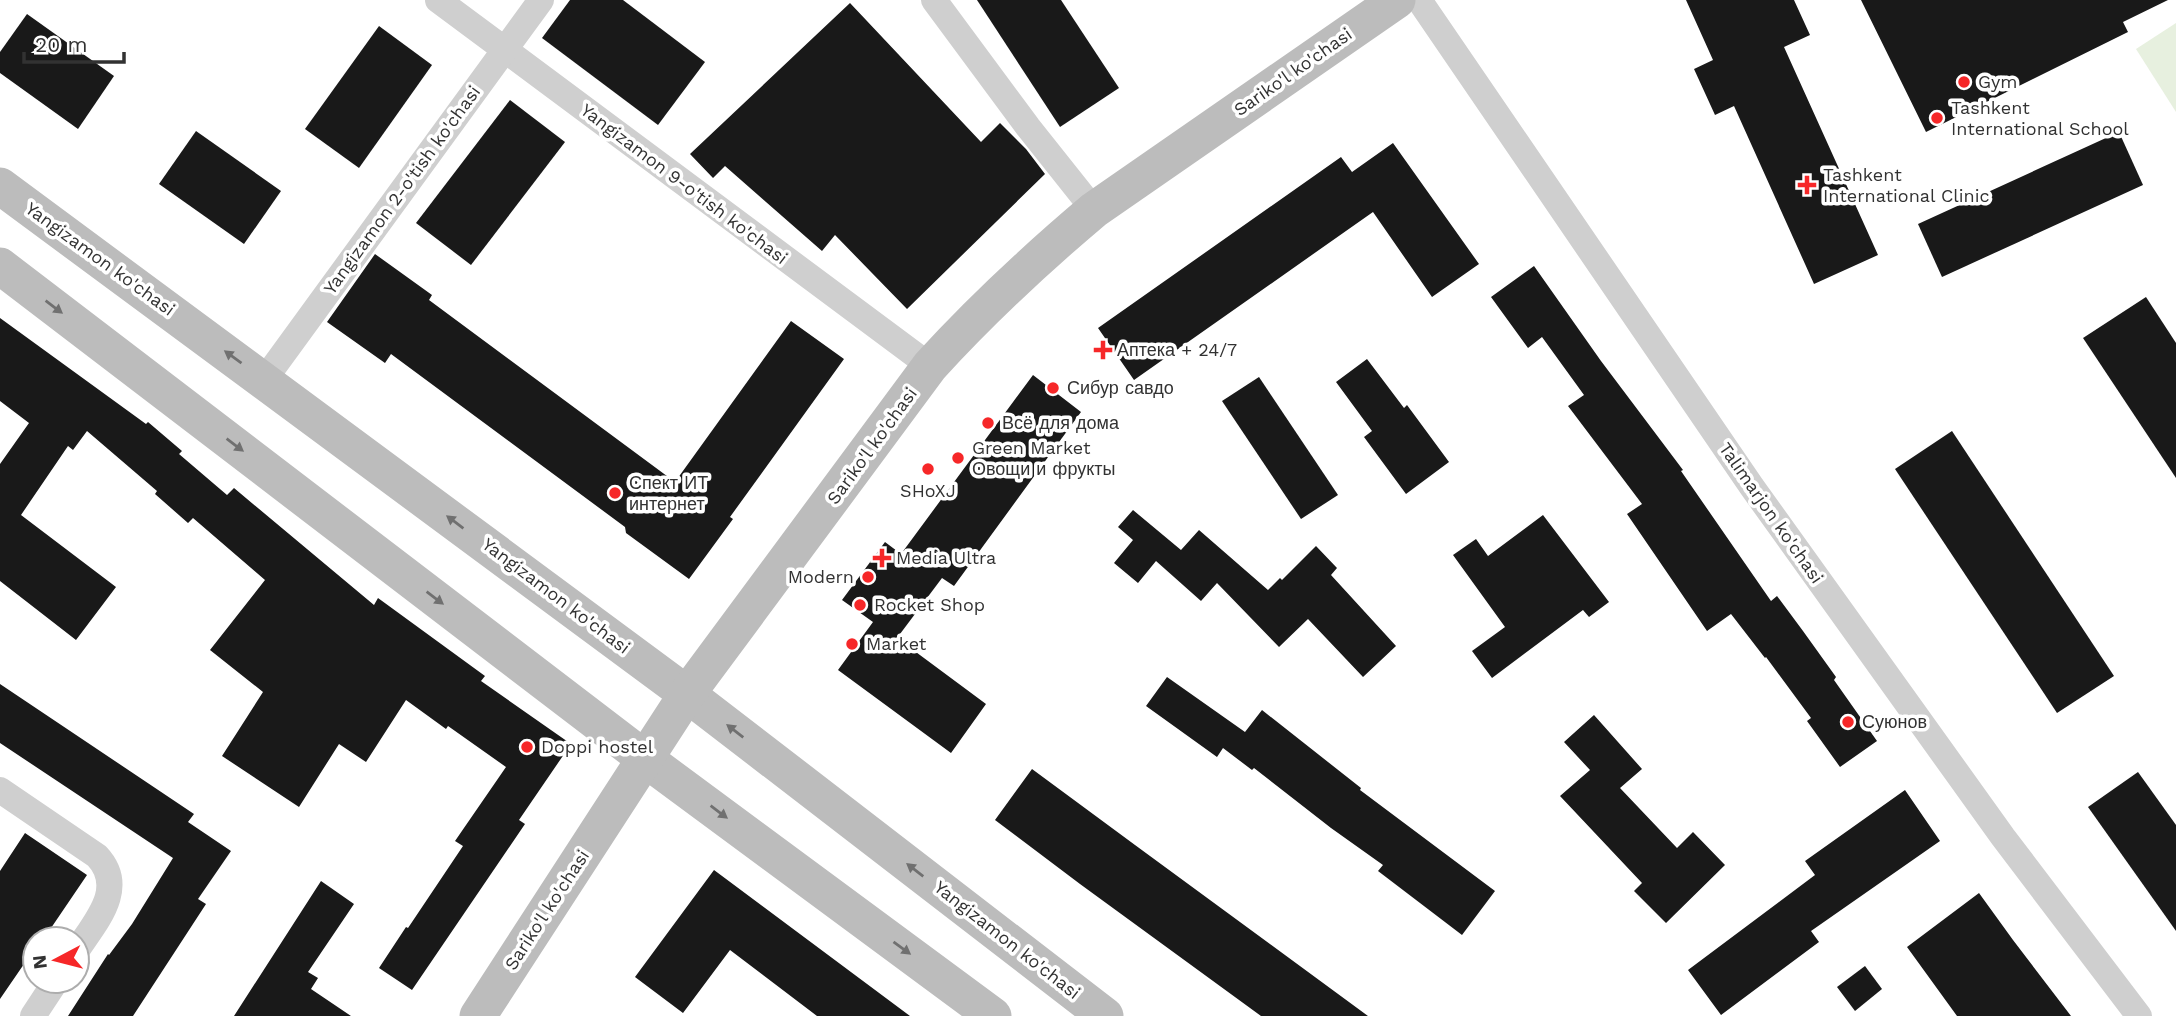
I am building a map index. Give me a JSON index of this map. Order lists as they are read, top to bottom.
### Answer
{
  "streets": {
    "main road": ["Sariko'l ko'chasi", "Yangizamon ko'chasi"],
    "street": ["Yangizamon 9-o'tish ko'chasi", "Yangizamon 2-o'tish ko'chasi", "Talimarjon ko'chasi"]
  },
  "crossings": [
    ["Sariko'l ko'chasi", "Yangizamon 9-o'tish ko'chasi"],
    ["Sariko'l ko'chasi", "Yangizamon ko'chasi"],
    ["Yangizamon 9-o'tish ko'chasi", "Yangizamon 2-o'tish ko'chasi"],
    ["Yangizamon 2-o'tish ko'chasi", "Yangizamon ko'chasi"]
  ],
  "places": {
    "other": [
      "Gym",
      "Tashkent International School",
      "Сибур савдо",
      "Всё для дома",
      "Green Market Овощи и фрукты",
      "SHoXJ",
      "Спект ИТ интернет",
      "Modern",
      "Rocket Shop",
      "Market",
      "Суюнов",
      "Doppi hostel"
    ],
    "health": ["Tashkent International Clinic", "Аптека + 24/7", "Media Ultra"]
  },
  "scale_bar": "20 m",
  "north": "left"
}
